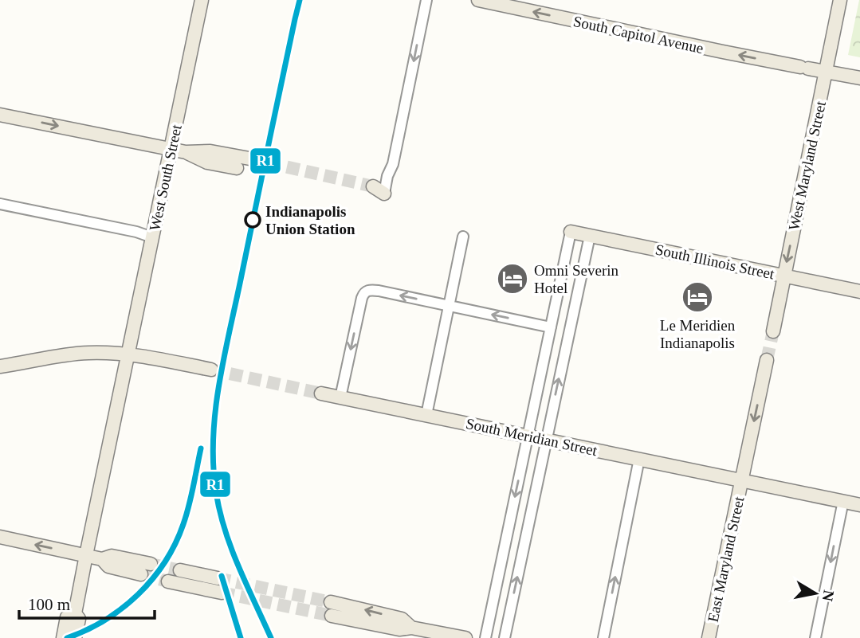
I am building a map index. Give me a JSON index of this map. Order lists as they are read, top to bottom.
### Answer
{
  "streets": {
    "main road": [
      "South Capitol Avenue",
      "West Maryland Street",
      "West South Street",
      "South Illinois Street",
      "South Meridian Street",
      "East Maryland Street"
    ]
  },
  "crossings": [
    ["South Capitol Avenue", "West Maryland Street"],
    ["West Maryland Street", "South Illinois Street"],
    ["South Meridian Street", "East Maryland Street"]
  ],
  "one_way": ["South Capitol Avenue", "West Maryland Street"],
  "places": {
    "other": ["Indianapolis Union Station"],
    "hotel": ["Omni Severin Hotel", "Le Meridien Indianapolis"]
  },
  "lines": ["transit line R1"],
  "scale_bar": "100 m",
  "north": "right"
}
